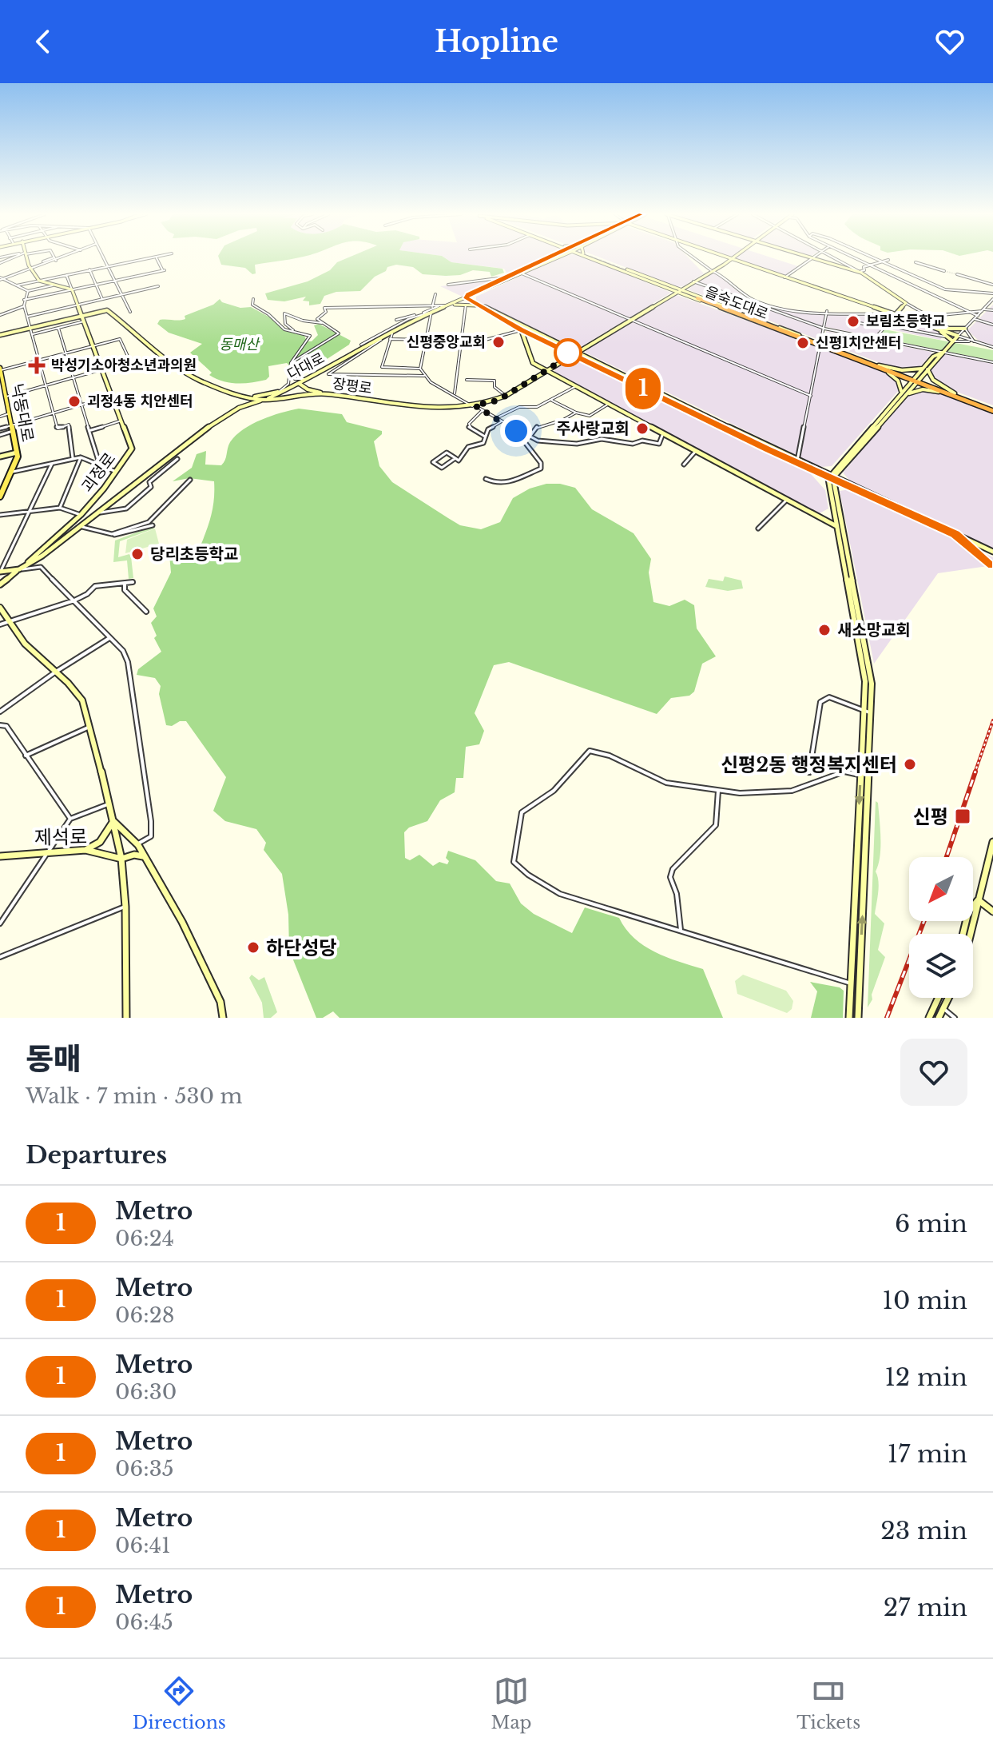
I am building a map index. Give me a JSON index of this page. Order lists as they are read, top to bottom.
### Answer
{
  "streets": {
    "highway": ["을숙도대로"],
    "main road": ["낙동대로"],
    "street": [
      "다대로",
      "장평로",
      "괴정로",
      "제석로"
    ]
  },
  "crossings": [
    ["을숙도대로", "장평로"],
    ["다대로", "장평로"],
    ["다대로", "괴정로"],
    ["장평로", "괴정로"]
  ],
  "parks": ["동매산"],
  "places": {
    "other": [
      "보림초등학교",
      "신평중앙교회",
      "신평1치안센터",
      "괴정4동 치안센터",
      "주사랑교회",
      "당리초등학교",
      "새소망교회",
      "신평2동 행정복지센터",
      "하단성당"
    ],
    "health": ["박성기소아청소년과의원"],
    "transit": ["신평"]
  },
  "lines": ["metro line 1"],
  "north": "bottom left",
  "page": {
    "header": "Hopline",
    "on_map": "1",
    "heading": [
      ["동매", "Walk · 7 min · 530 m"],
      "Departures"
    ],
    "list": [
      {
        "mark": "1",
        "name": "Metro",
        "note": "06:24",
        "value": "6 min"
      },
      {
        "mark": "1",
        "name": "Metro",
        "note": "06:28",
        "value": "10 min"
      },
      {
        "mark": "1",
        "name": "Metro",
        "note": "06:30",
        "value": "12 min"
      },
      {
        "mark": "1",
        "name": "Metro",
        "note": "06:35",
        "value": "17 min"
      },
      {
        "mark": "1",
        "name": "Metro",
        "note": "06:41",
        "value": "23 min"
      },
      {
        "mark": "1",
        "name": "Metro",
        "note": "06:45",
        "value": "27 min"
      }
    ],
    "tabs": ["Directions", "Map", "Tickets"]
  }
}
